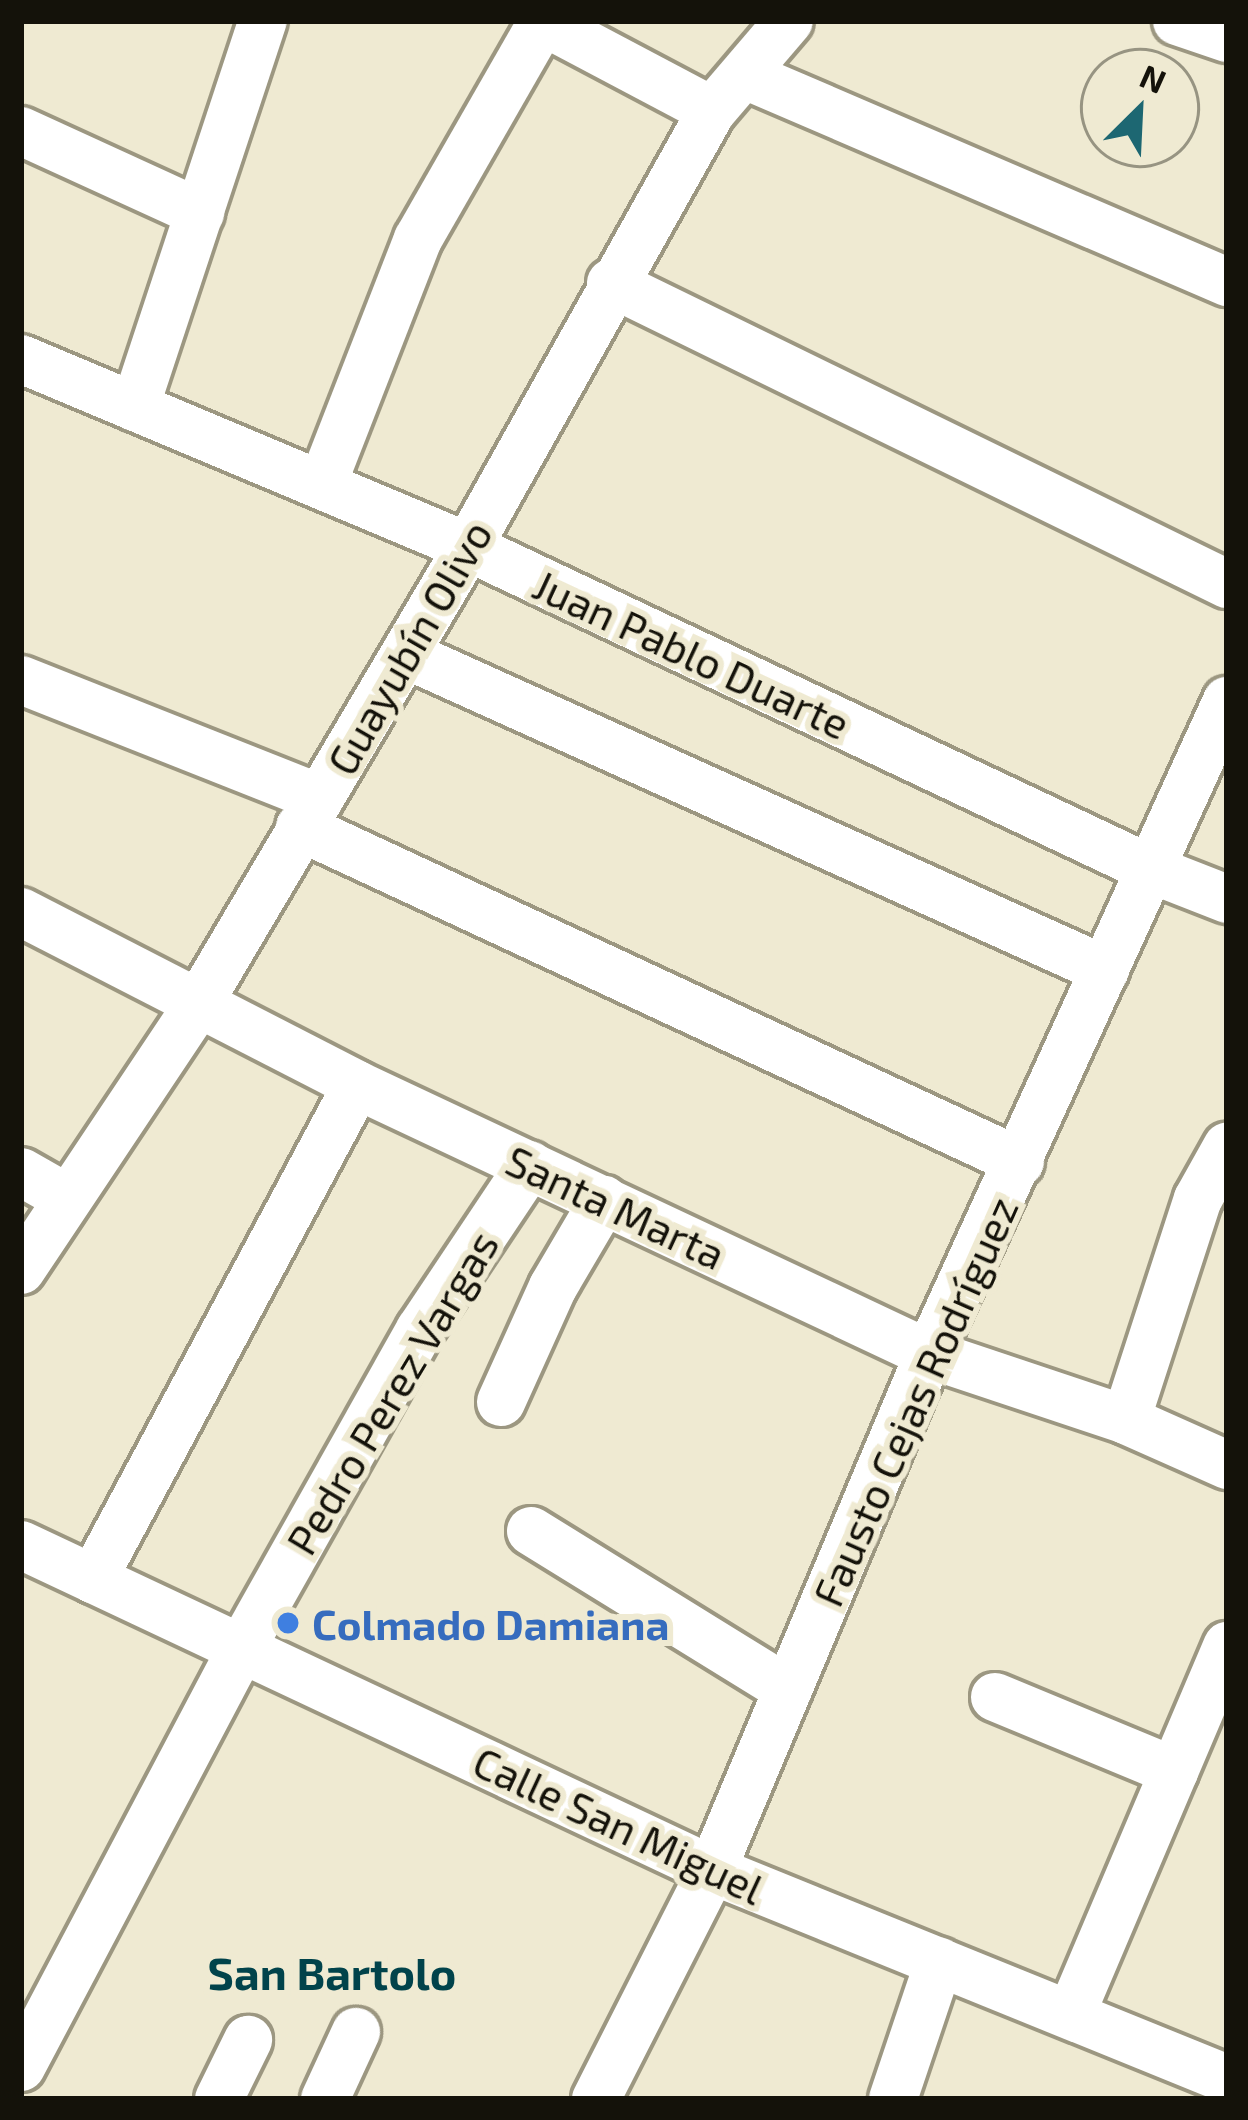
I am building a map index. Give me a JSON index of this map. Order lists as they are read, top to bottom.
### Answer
{
  "streets": {
    "street": [
      "Guayubín Olivo",
      "Juan Pablo Duarte",
      "Santa Marta",
      "Pedro Perez Vargas",
      "Fausto Cejas Rodríguez",
      "Calle San Miguel"
    ]
  },
  "crossings": [
    ["Guayubín Olivo", "Juan Pablo Duarte"],
    ["Guayubín Olivo", "Santa Marta"],
    ["Juan Pablo Duarte", "Fausto Cejas Rodríguez"],
    ["Santa Marta", "Pedro Perez Vargas"],
    ["Santa Marta", "Fausto Cejas Rodríguez"],
    ["Pedro Perez Vargas", "Calle San Miguel"],
    ["Fausto Cejas Rodríguez", "Calle San Miguel"]
  ],
  "districts": ["San Bartolo"],
  "places": ["Colmado Damiana"],
  "north": "top right"
}
